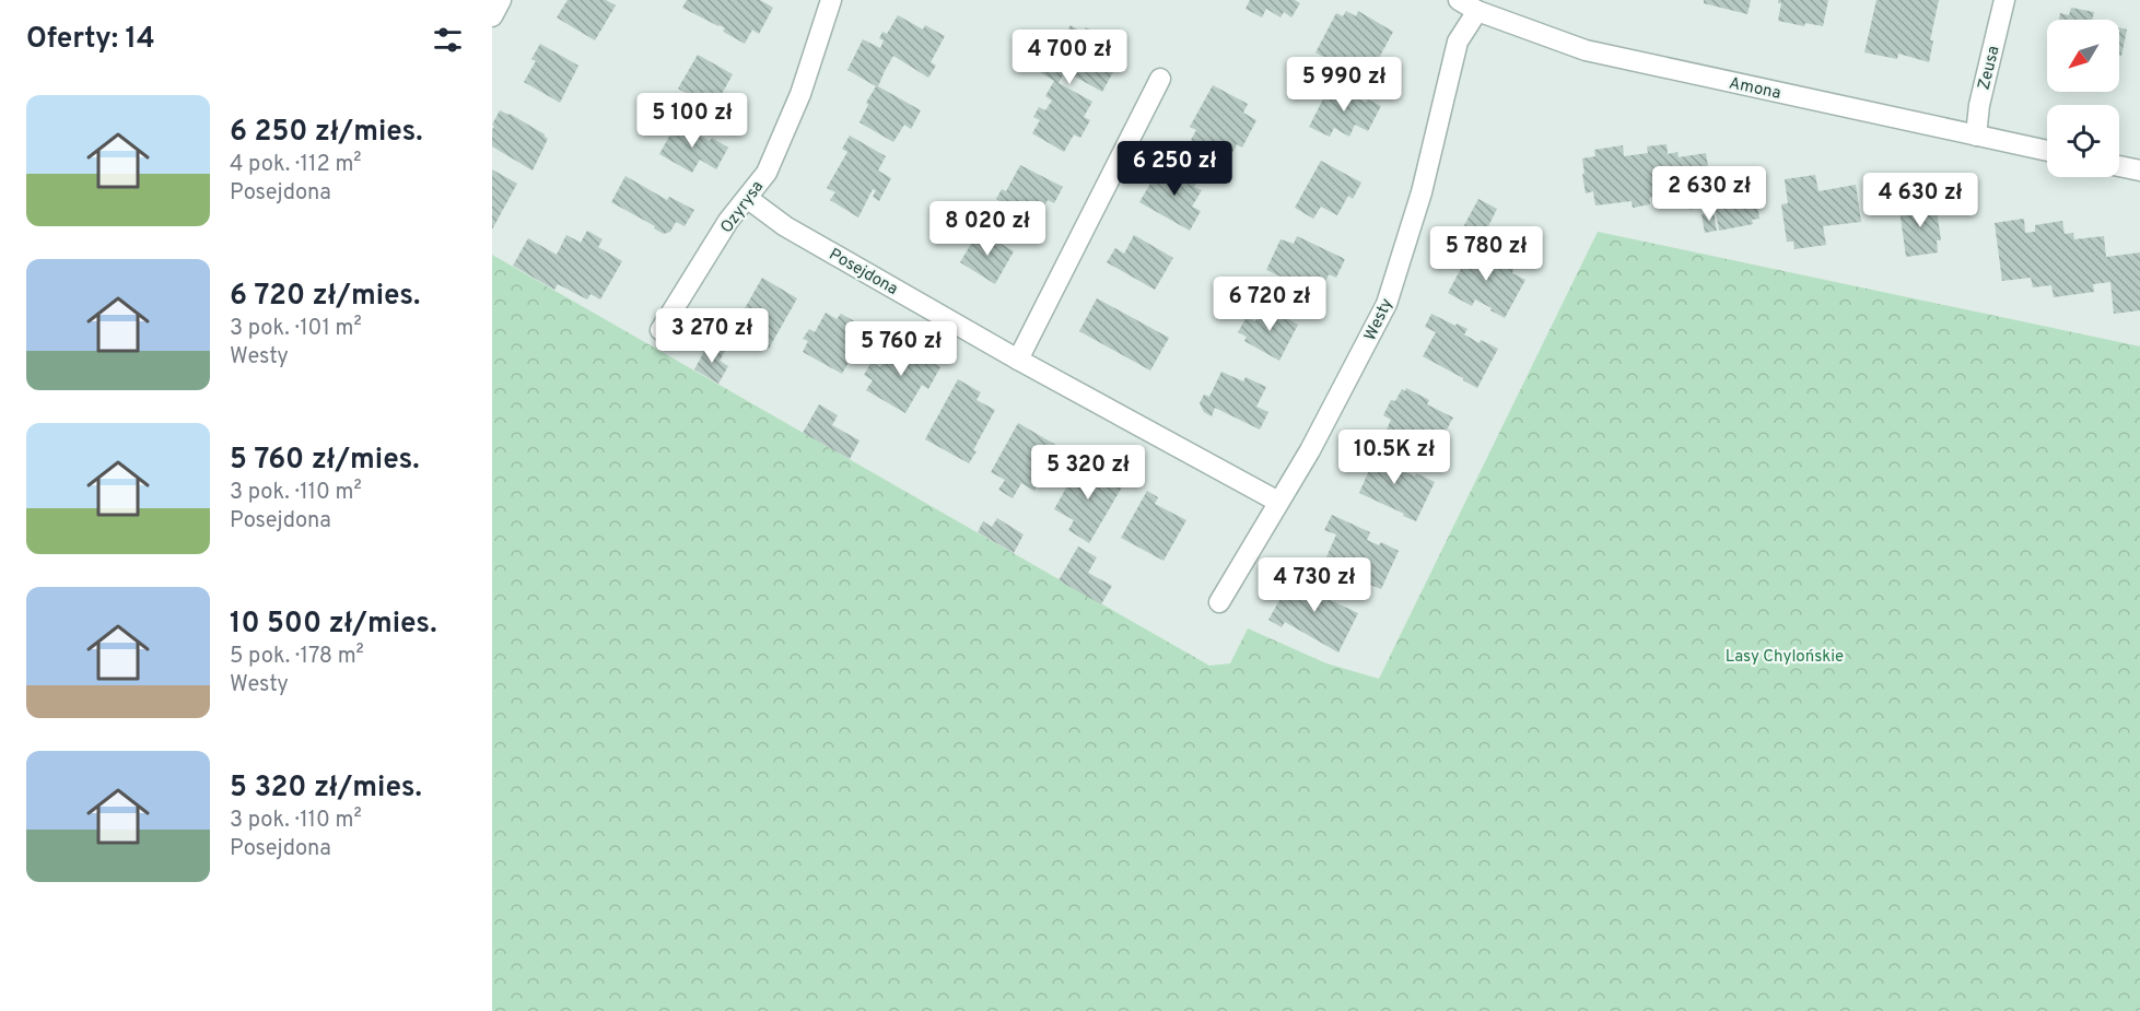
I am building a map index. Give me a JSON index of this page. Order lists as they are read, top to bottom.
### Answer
{
  "streets": {
    "street": [
      "Zeusa",
      "Amona",
      "Ozyrysa",
      "Posejdona",
      "Westy"
    ]
  },
  "crossings": [
    ["Zeusa", "Amona"],
    ["Amona", "Westy"],
    ["Ozyrysa", "Posejdona"],
    ["Posejdona", "Westy"]
  ],
  "parks": ["Lasy Chylońskie"],
  "north": "bottom left",
  "page": {
    "heading": "Oferty: 14",
    "price": [
      "4 700 zł",
      "5 990 zł",
      "5 100 zł",
      "6 250 zł",
      "2 630 zł",
      "4 630 zł",
      "8 020 zł",
      "5 780 zł",
      "6 720 zł",
      "3 270 zł",
      "5 760 zł",
      "10.5K zł",
      "5 320 zł",
      "4 730 zł"
    ],
    "list": [
      {
        "name": "6 250 zł/mies.",
        "note": "4 pok. · 112 m² · Posejdona"
      },
      {
        "name": "6 720 zł/mies.",
        "note": "3 pok. · 101 m² · Westy"
      },
      {
        "name": "5 760 zł/mies.",
        "note": "3 pok. · 110 m² · Posejdona"
      },
      {
        "name": "10 500 zł/mies.",
        "note": "5 pok. · 178 m² · Westy"
      },
      {
        "name": "5 320 zł/mies.",
        "note": "3 pok. · 110 m² · Posejdona"
      }
    ]
  }
}
